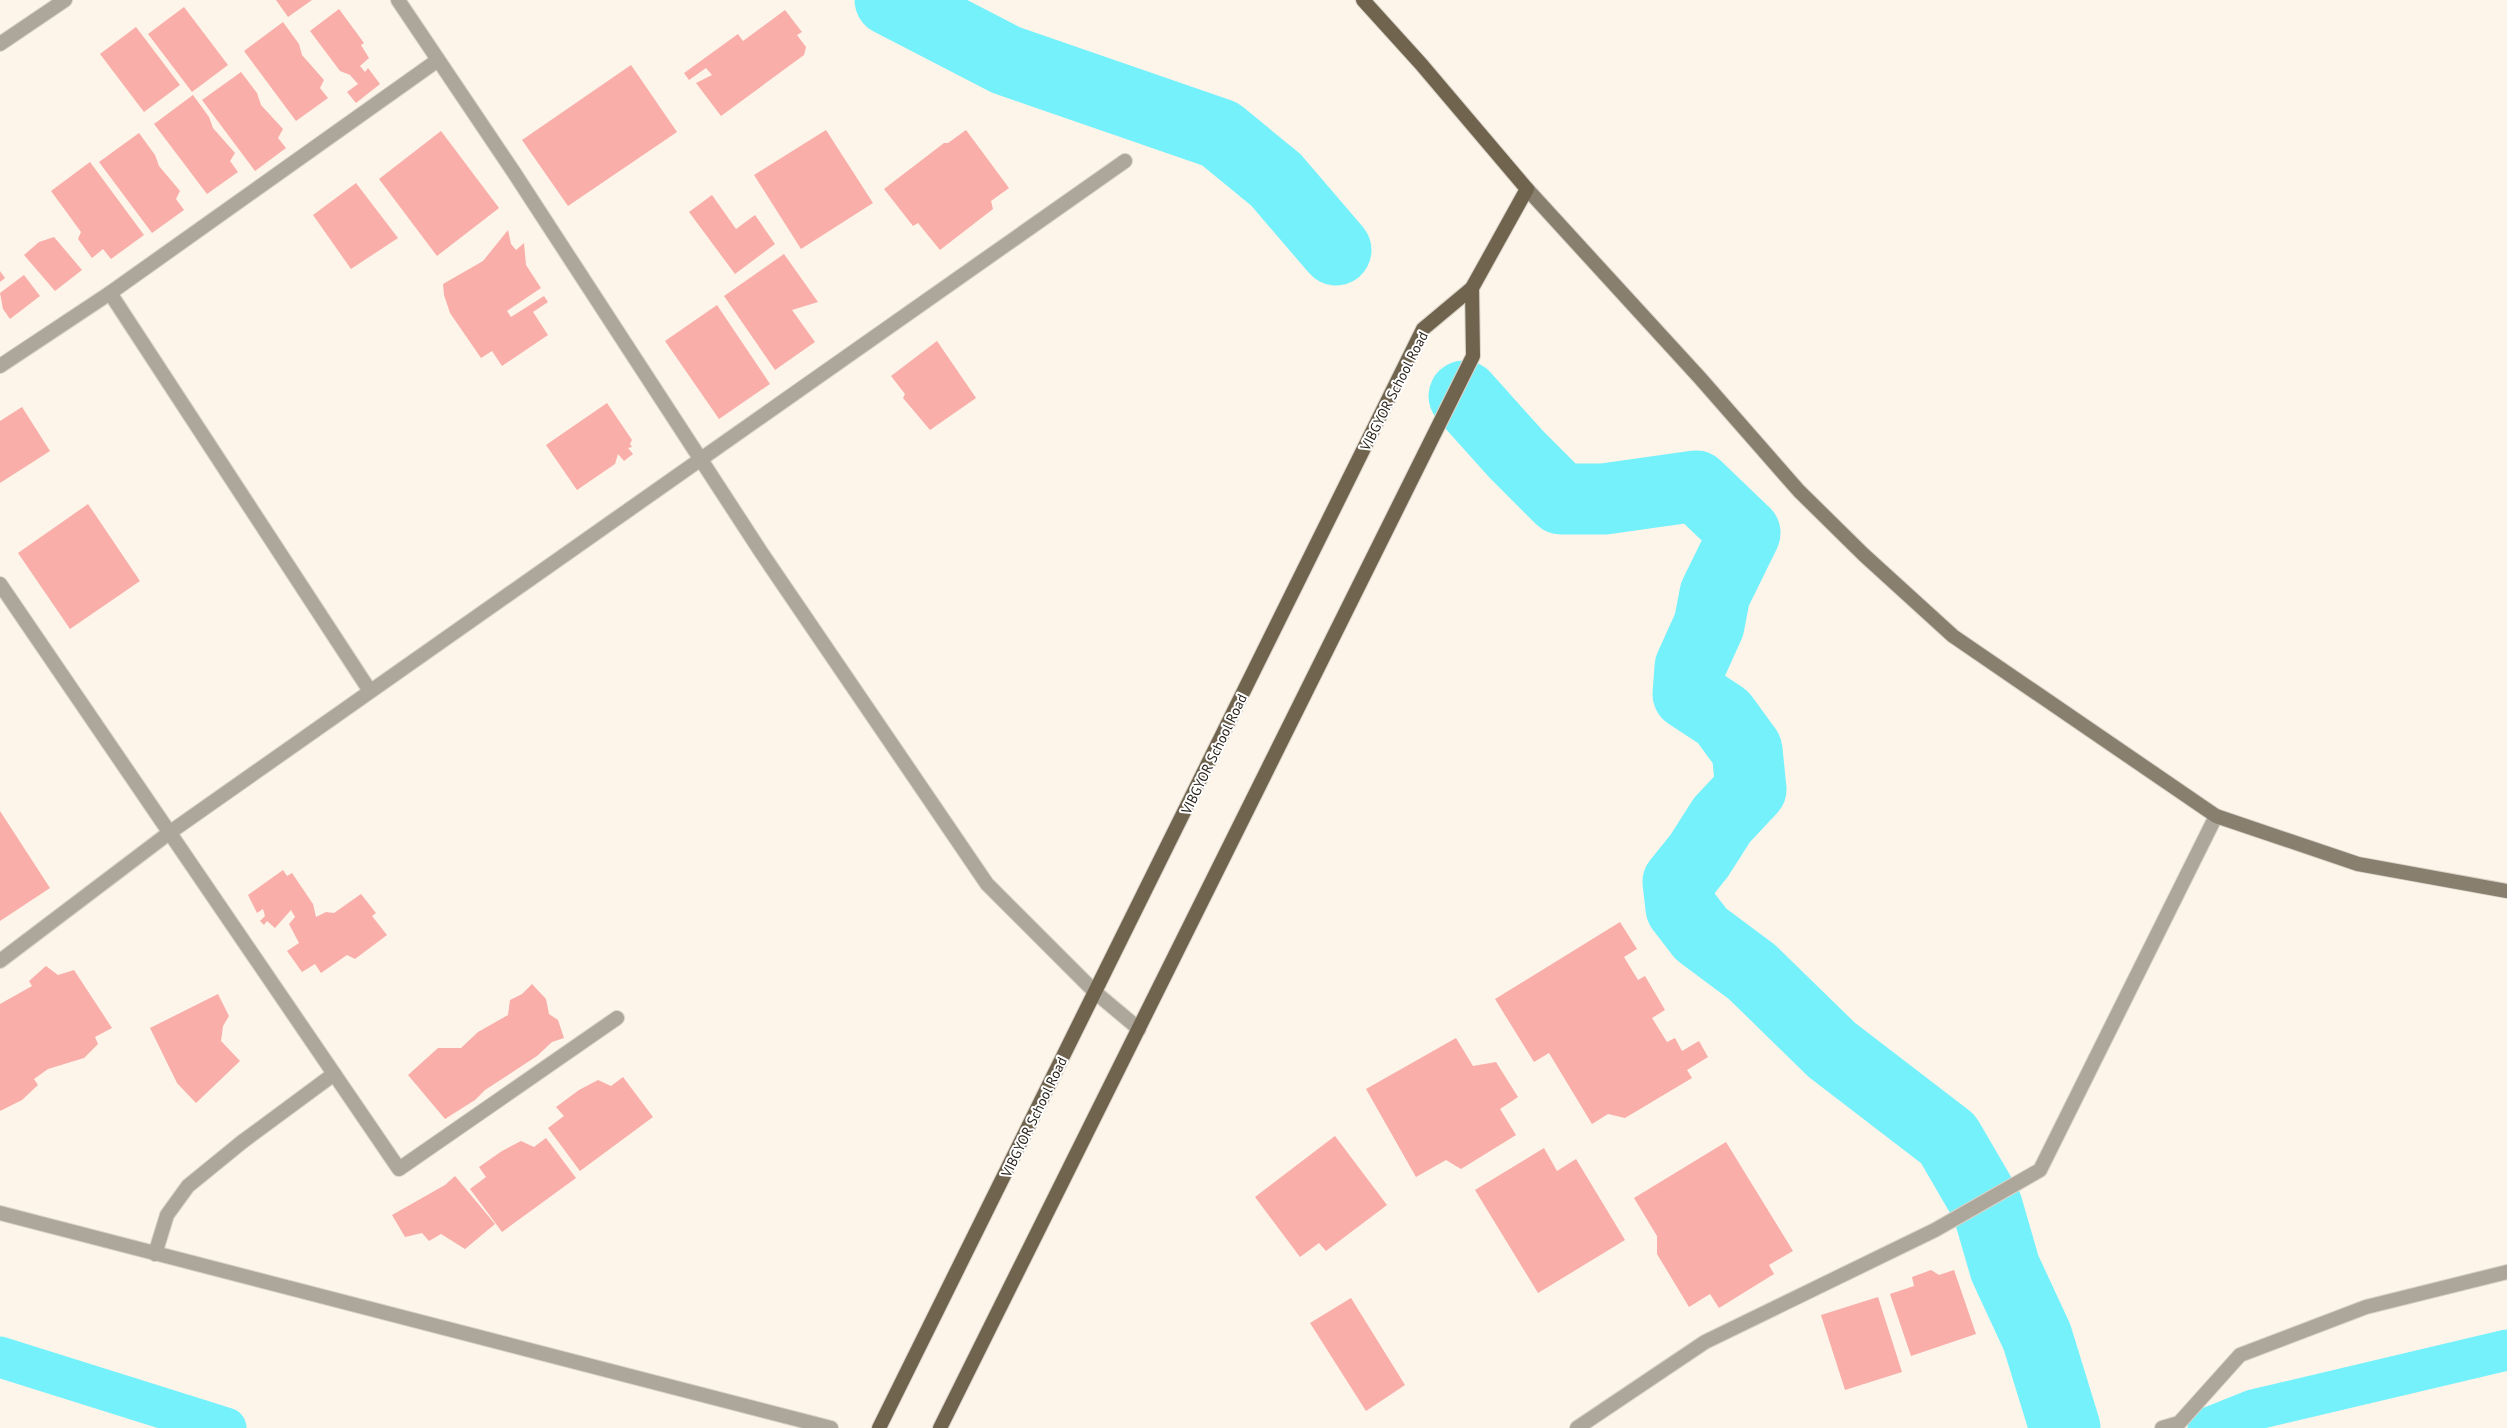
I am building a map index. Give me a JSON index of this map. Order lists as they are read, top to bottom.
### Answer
{
  "streets": {
    "main road": ["VIBGYOR School Road"]
  }
}
